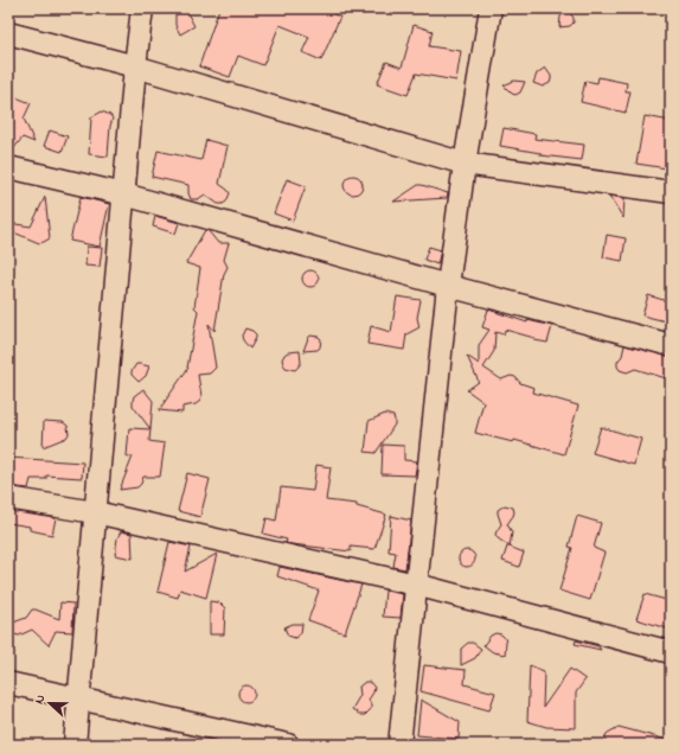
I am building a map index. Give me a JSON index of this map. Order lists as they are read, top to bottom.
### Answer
{
  "north": "left"
}
